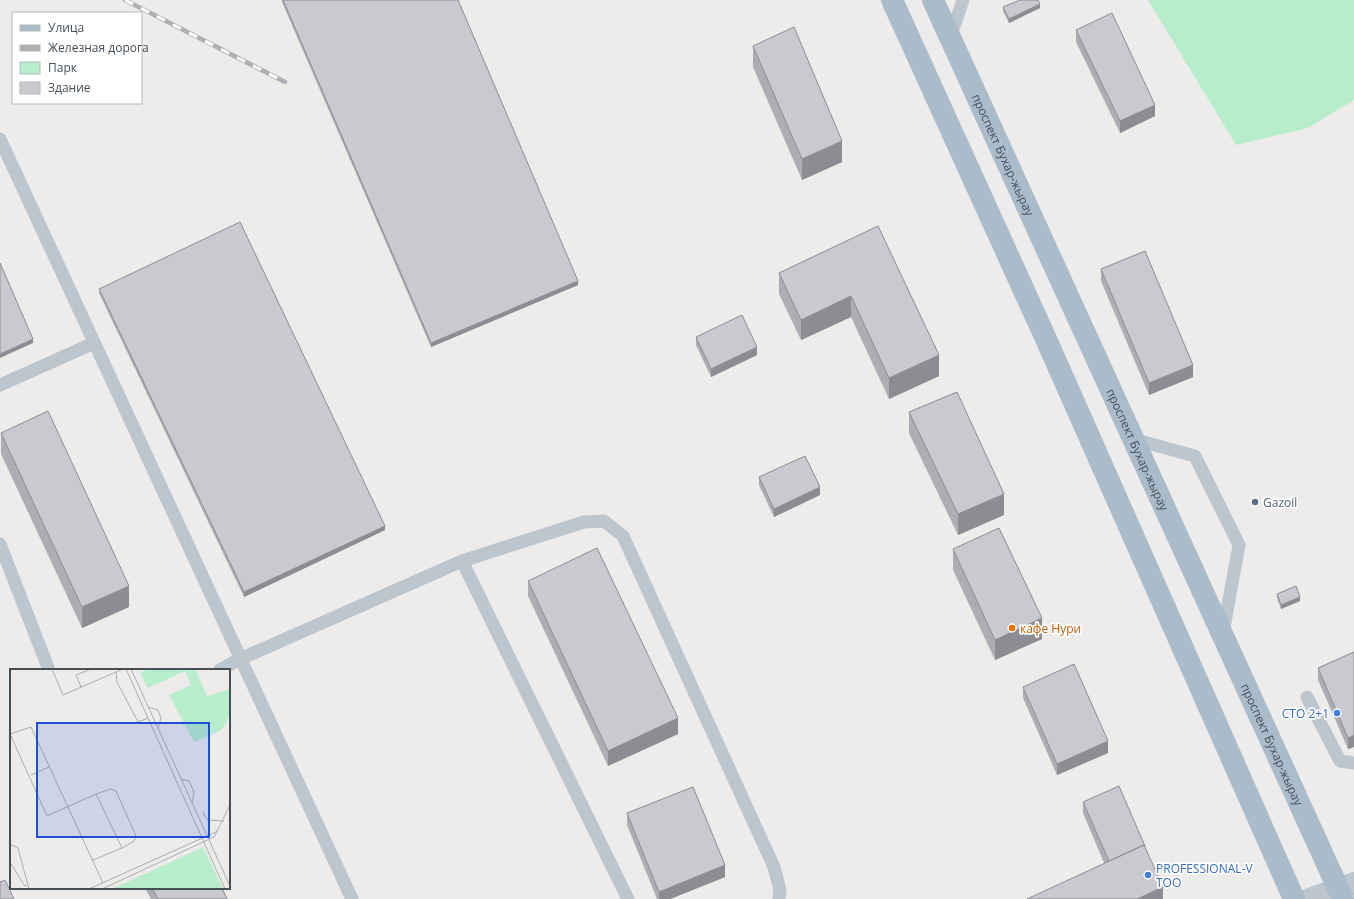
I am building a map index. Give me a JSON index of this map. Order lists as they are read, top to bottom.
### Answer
{
  "streets": {
    "main road": ["проспект Бухар-жырау"]
  },
  "places": [
    "Gazoil",
    "кафе Нури",
    "СТО 2+1",
    "PROFESSIONAL-V ТОО"
  ],
  "legend": [
    "Улица",
    "Железная дорога",
    "Парк",
    "Здание"
  ]
}
